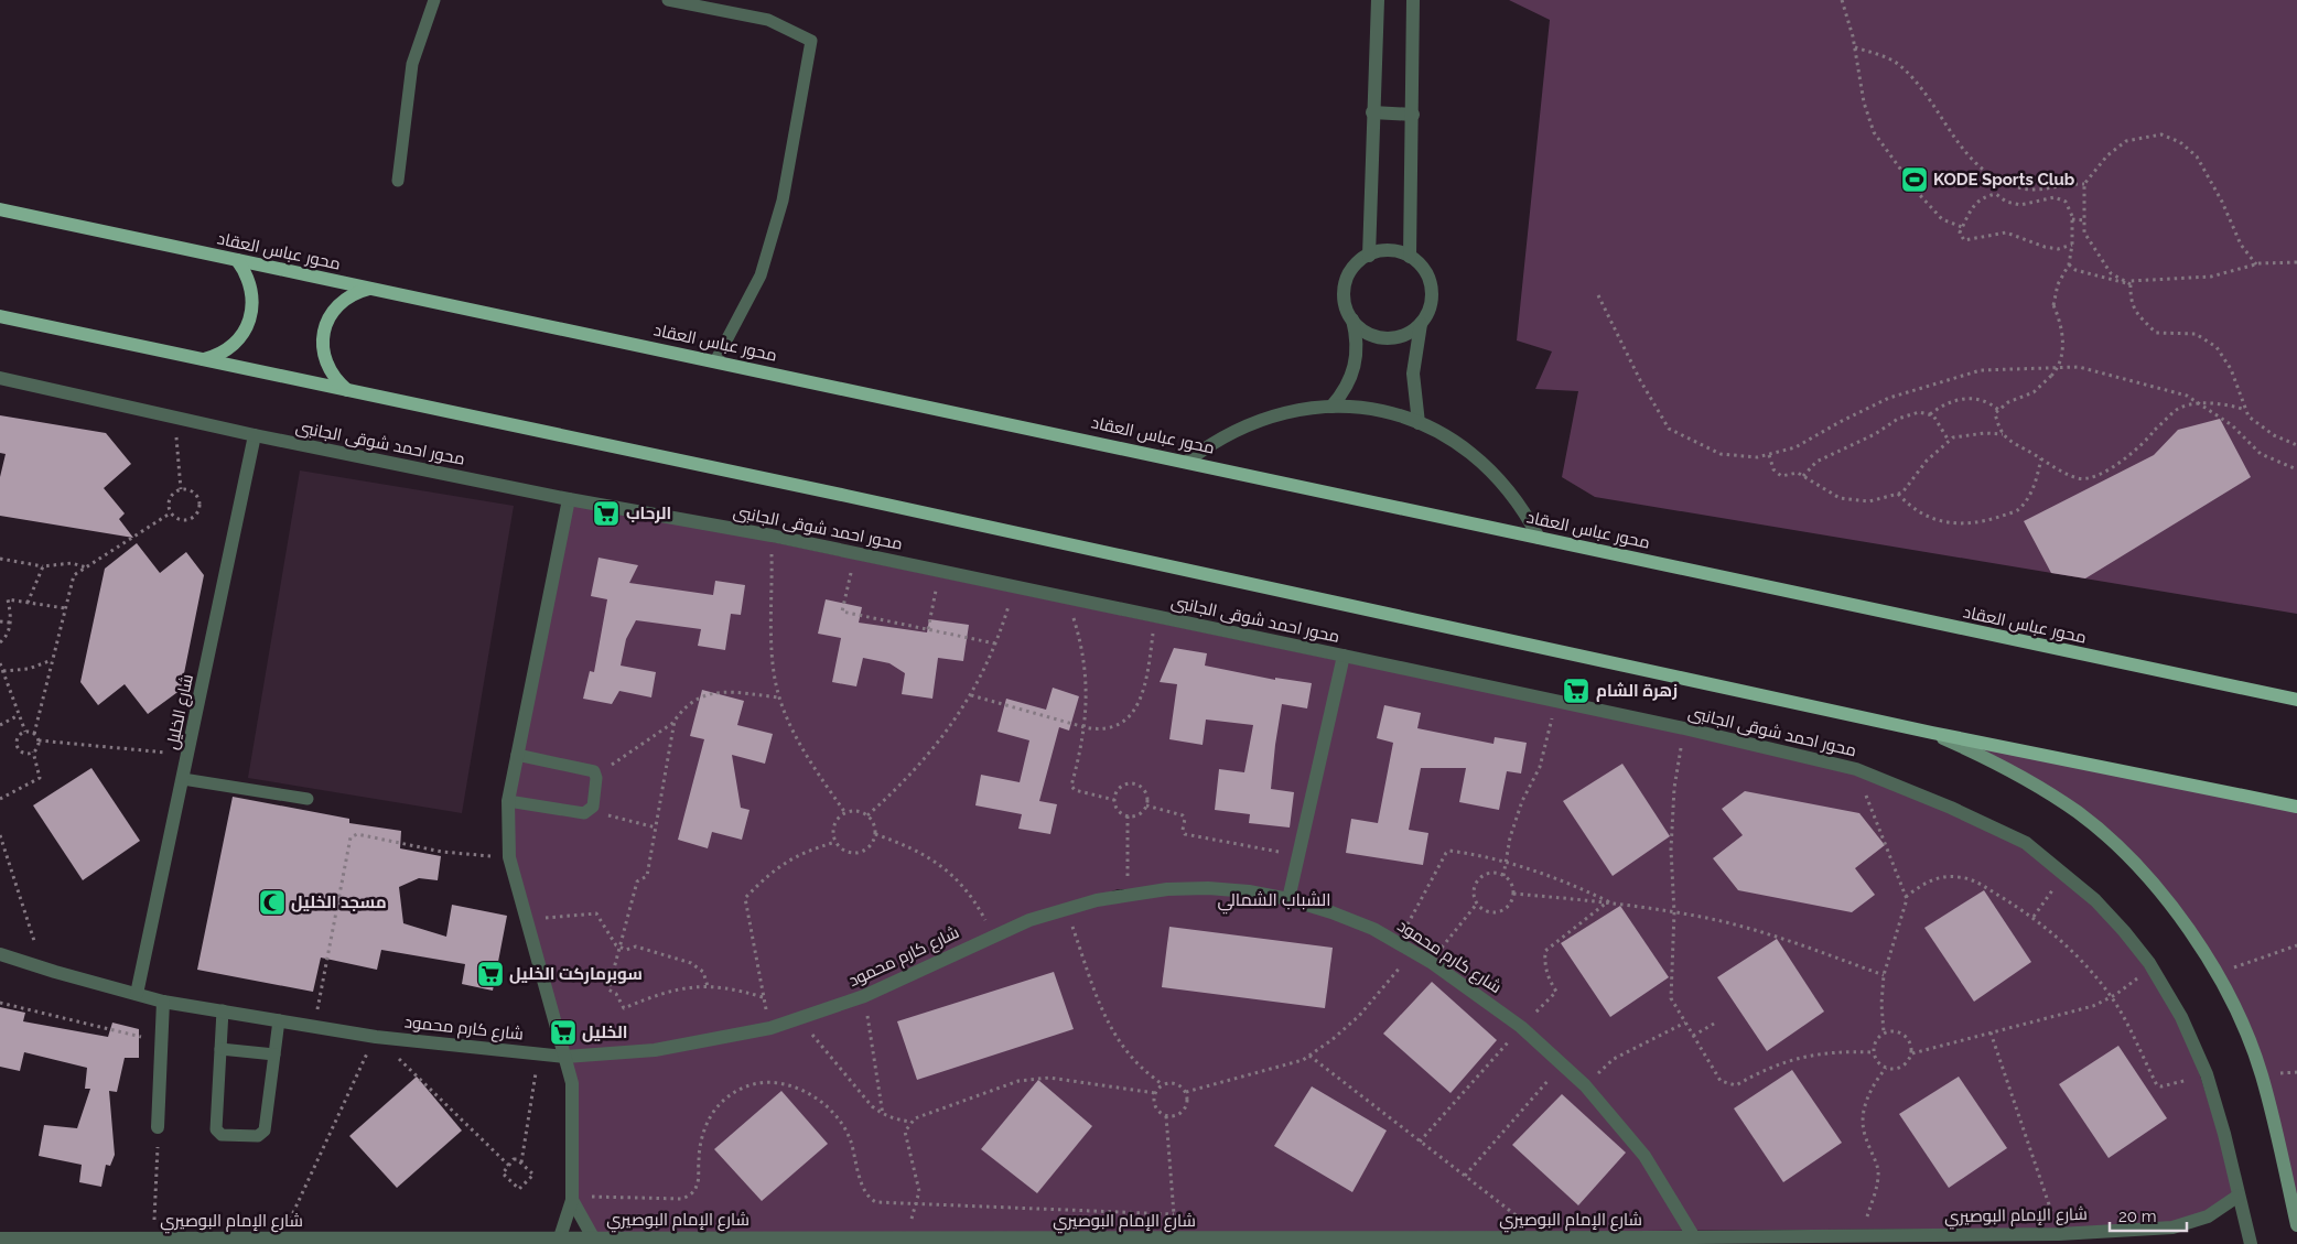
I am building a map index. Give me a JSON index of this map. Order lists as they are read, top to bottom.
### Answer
{
  "streets": {
    "main road": ["محور عباس العقاد"],
    "street": [
      "محور احمد شوقى الجانبى",
      "شارع الخليل",
      "شارع كارم محمود",
      "شارع الإمام البوصيري"
    ]
  },
  "crossings": [
    ["محور احمد شوقى الجانبى", "شارع الخليل"],
    ["محور احمد شوقى الجانبى", "شارع الإمام البوصيري"],
    ["شارع الخليل", "شارع كارم محمود"],
    ["شارع كارم محمود", "شارع الإمام البوصيري"]
  ],
  "districts": ["الشباب الشمالي"],
  "places": {
    "sports": ["KODE Sports Club"],
    "supermarket": [
      "الرحاب",
      "زهرة الشام",
      "سوبرماركت الخليل",
      "الخليل"
    ],
    "mosque": ["مسجد الخليل"]
  },
  "scale_bar": "20 m"
}
